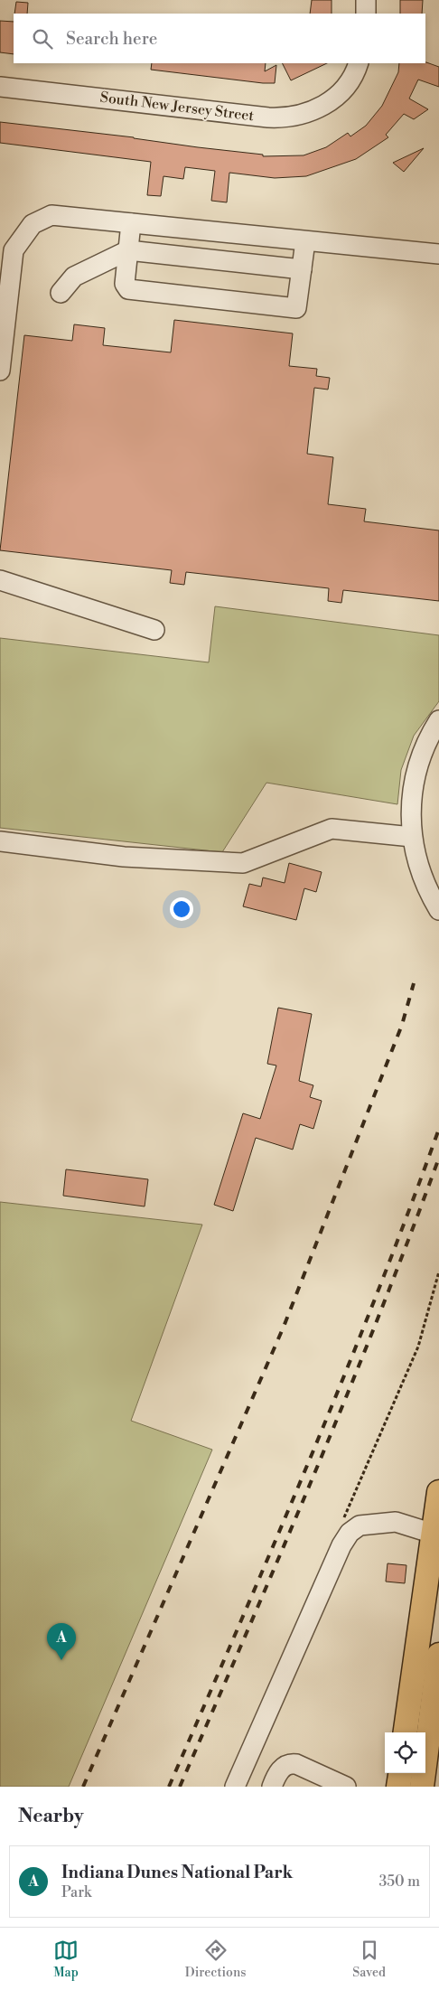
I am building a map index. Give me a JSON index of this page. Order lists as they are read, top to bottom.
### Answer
{
  "streets": {
    "street": ["South New Jersey Street"]
  },
  "page": {
    "search": "Search here",
    "pins": "A",
    "heading": "Nearby",
    "list": [
      {
        "mark": "A",
        "name": "Indiana Dunes National Park",
        "note": "Park",
        "value": "350 m"
      }
    ],
    "nav": ["Map", "Directions", "Saved"]
  }
}
